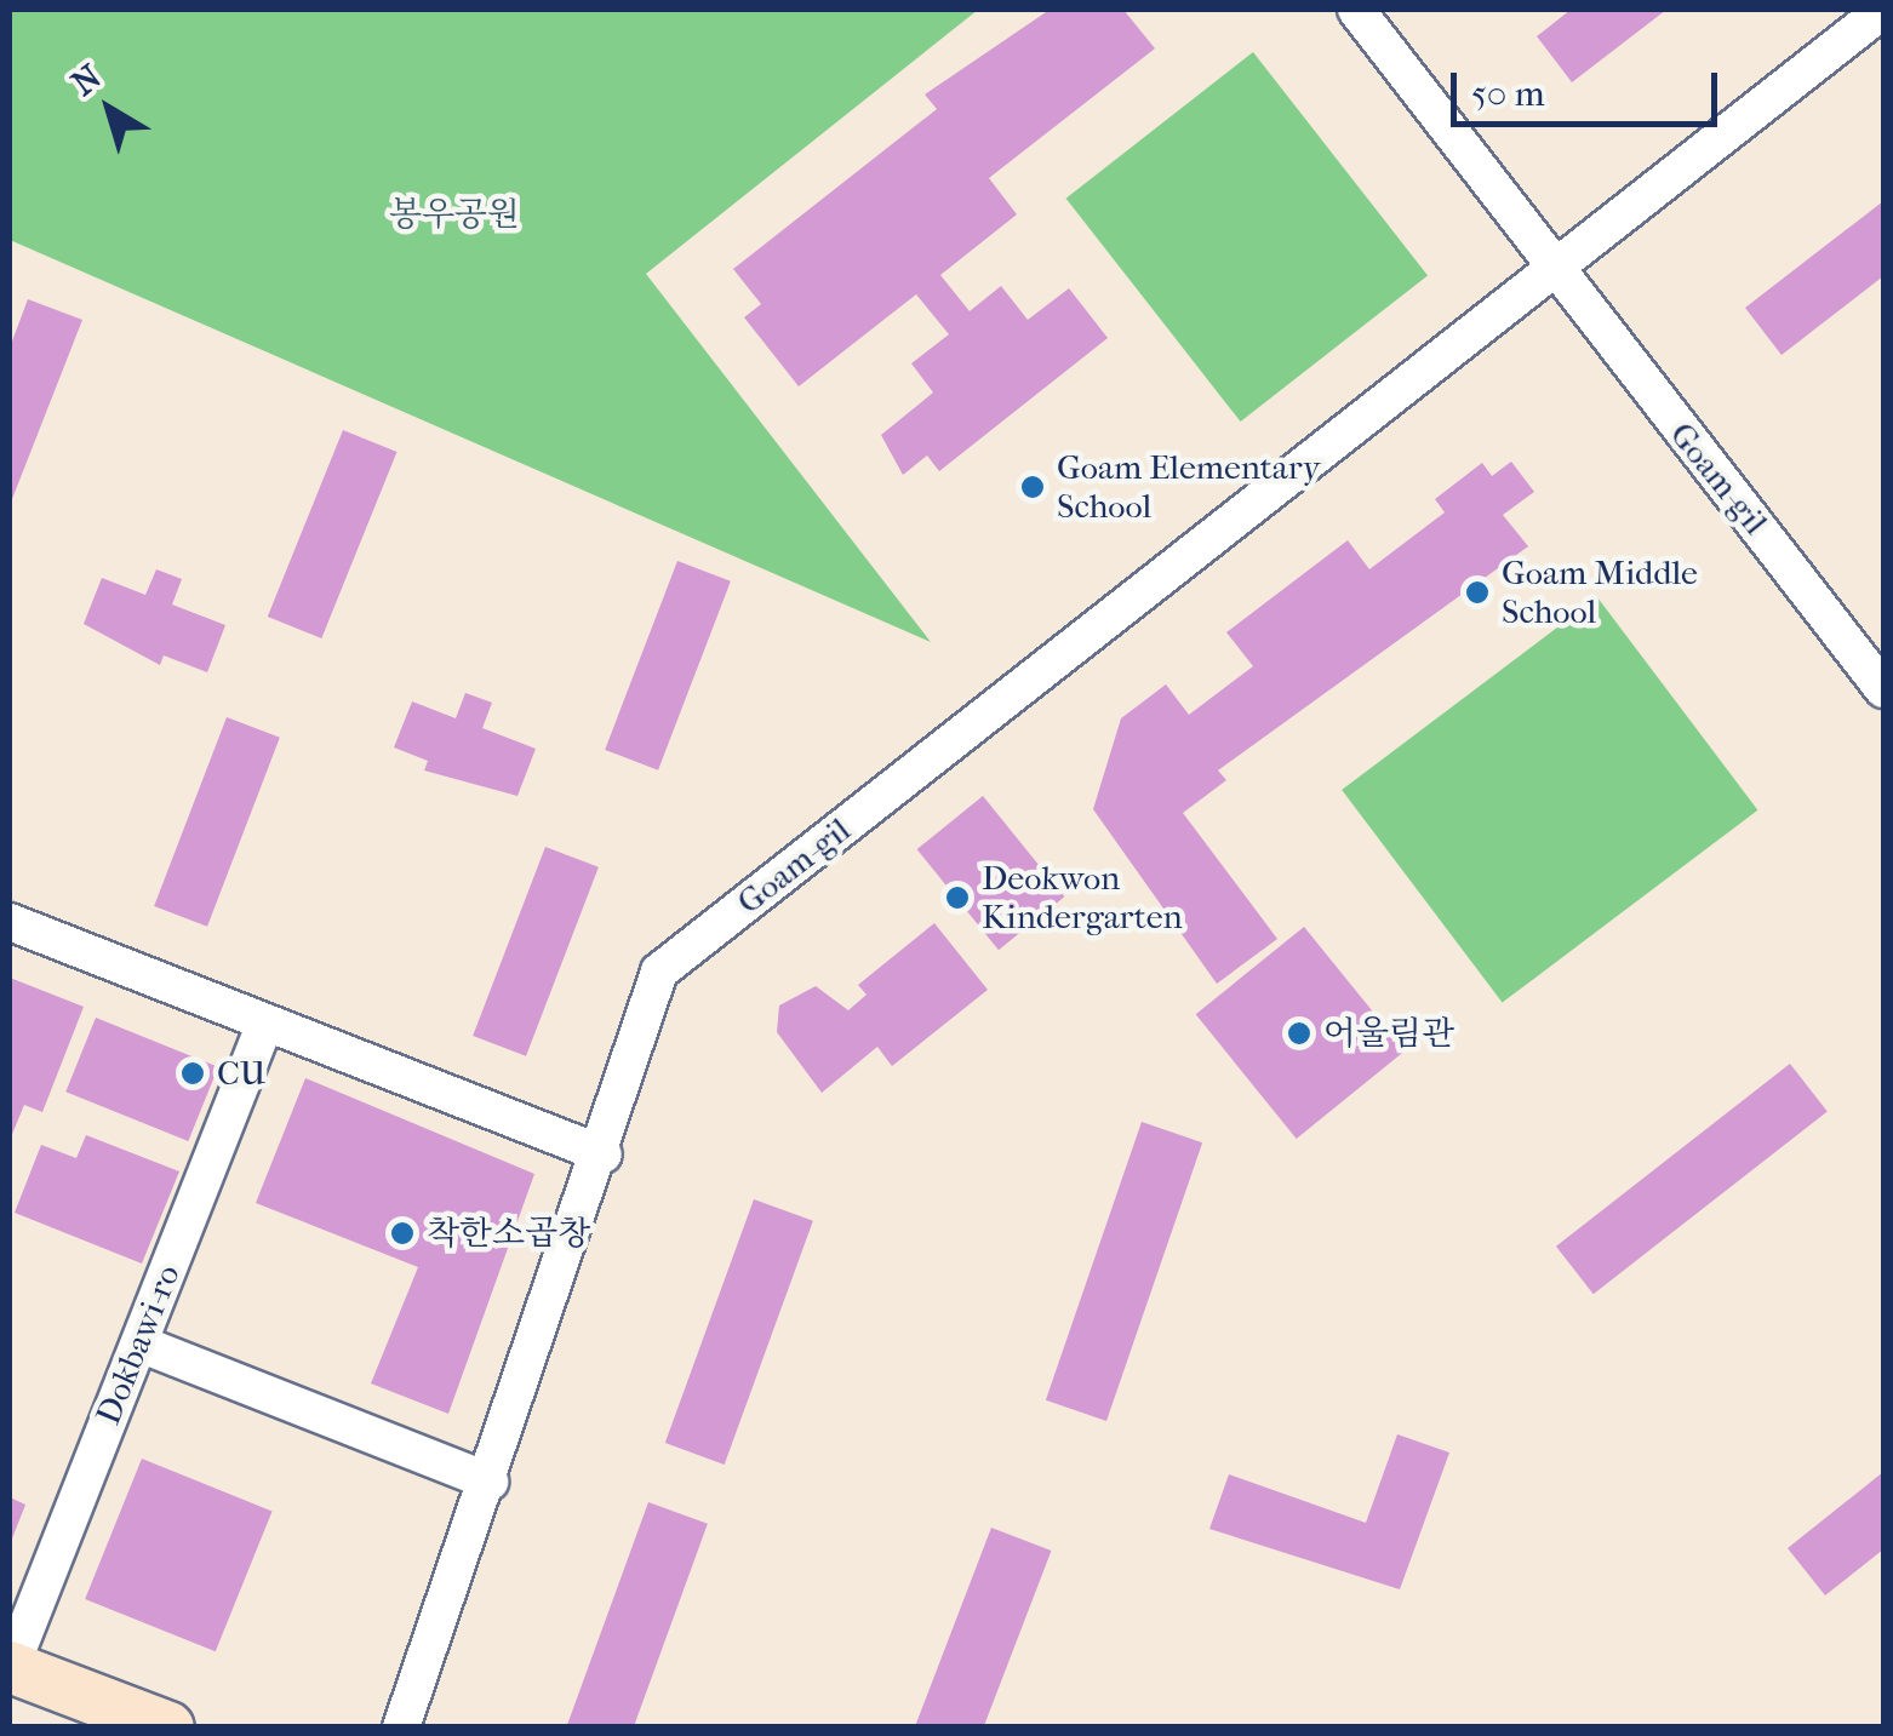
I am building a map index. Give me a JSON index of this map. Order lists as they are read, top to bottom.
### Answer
{
  "streets": {
    "main road": ["Dokbawi-ro"],
    "street": ["Goam-gil"]
  },
  "parks": ["봉우공원"],
  "places": [
    "Goam Elementary School",
    "Goam Middle School",
    "Deokwon Kindergarten",
    "어울림관",
    "CU",
    "착한소곱창"
  ],
  "scale_bar": "50 m",
  "north": "top left"
}
